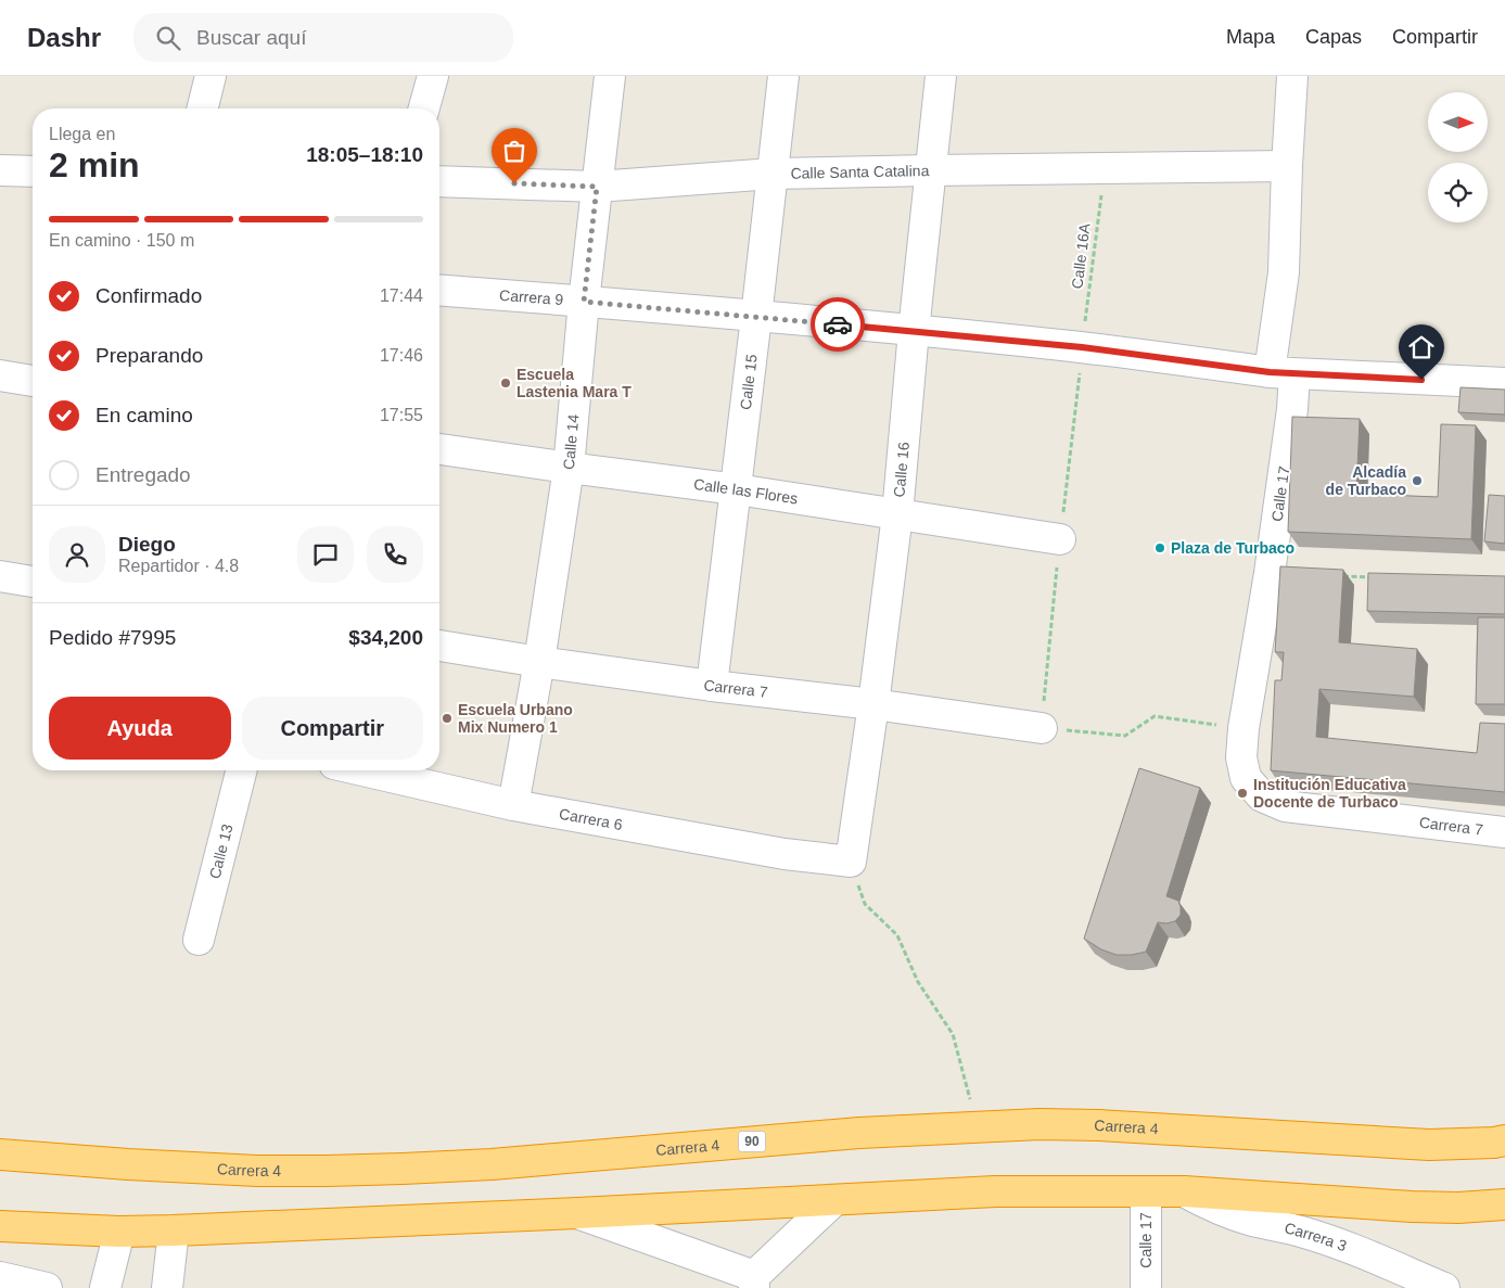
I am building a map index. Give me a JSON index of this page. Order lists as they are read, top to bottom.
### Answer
{
  "streets": {
    "highway": ["Carrera 4", "90"],
    "street": [
      "Calle Santa Catalina",
      "Carrera 9",
      "Calle 15",
      "Calle 14",
      "Calle 16",
      "Calle las Flores",
      "Calle 17",
      "Carrera 7",
      "Carrera 6",
      "Calle 13",
      "Carrera 3"
    ],
    "path": ["Calle 16A"]
  },
  "crossings": [
    ["Calle Santa Catalina", "Calle 16A"],
    ["Calle Santa Catalina", "Calle 15"],
    ["Calle Santa Catalina", "Calle 14"],
    ["Calle Santa Catalina", "Calle 16"],
    ["Calle Santa Catalina", "Calle 17"],
    ["Calle 16A", "Carrera 9"],
    ["Carrera 9", "Calle 15"],
    ["Carrera 9", "Calle 14"],
    ["Carrera 9", "Calle 16"],
    ["Carrera 9", "Calle 17"],
    ["Calle 15", "Calle las Flores"],
    ["Calle 15", "Carrera 7"],
    ["Calle 14", "Calle las Flores"],
    ["Calle 14", "Carrera 7"],
    ["Calle 14", "Carrera 6"],
    ["Calle 16", "Calle las Flores"],
    ["Calle 16", "Carrera 7"],
    ["Calle 16", "Carrera 6"],
    ["Calle 17", "Carrera 7"]
  ],
  "places": [
    "Escuela Lastenia Mara T",
    "Alcadía de Turbaco",
    "Plaza de Turbaco",
    "Escuela Urbano Mix Numero 1",
    "Institución Educativa Docente de Turbaco"
  ],
  "north": "right",
  "page": {
    "header": "Dashr",
    "search": "Buscar aquí",
    "nav": ["Mapa", "Capas", "Compartir"],
    "heading": ["2 min", "Llega en", "18:05–18:10"],
    "panel": [
      "Diego",
      "Repartidor · 4.8",
      "Pedido #7995",
      "$34,200"
    ],
    "bar": "En camino · 150 m",
    "list": [
      ["Confirmado", "17:44"],
      ["Preparando", "17:46"],
      ["En camino", "17:55"],
      "Entregado"
    ],
    "buttons": ["Ayuda", "Compartir"]
  }
}
